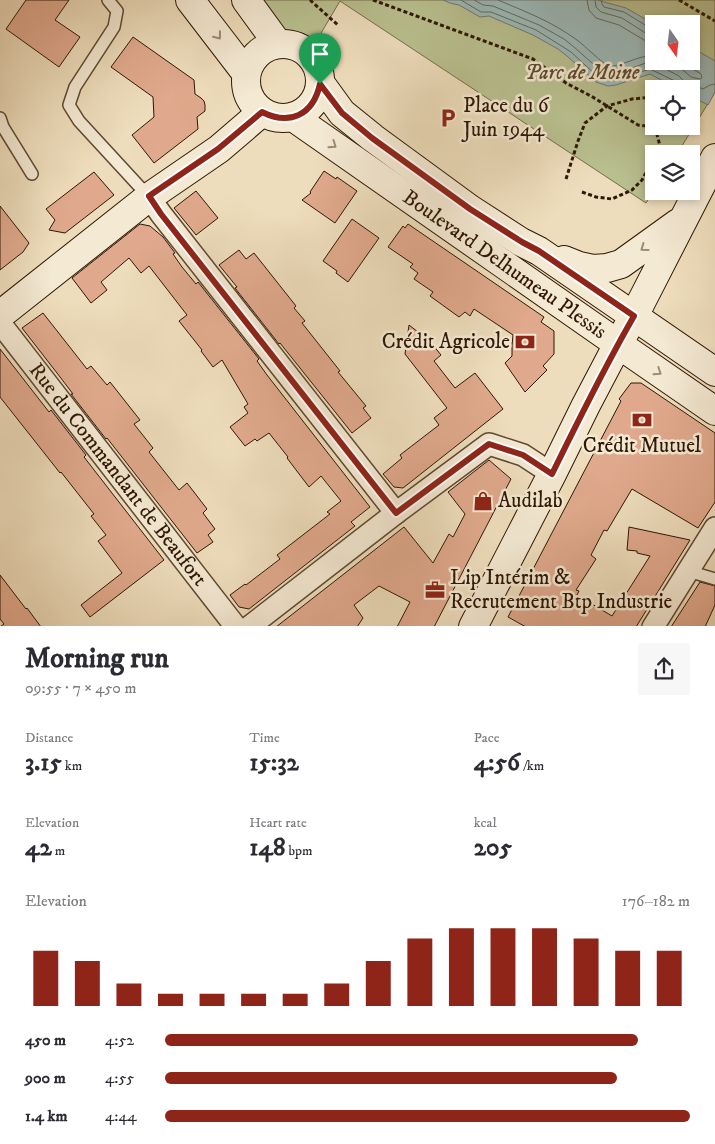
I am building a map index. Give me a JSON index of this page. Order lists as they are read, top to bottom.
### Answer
{
  "streets": {
    "main road": ["Boulevard Delhumeau Plessis"],
    "street": ["Rue du Commandant de Beaufort"]
  },
  "parks": ["Parc de Moine"],
  "places": {
    "parking": ["Place du 6 Juin 1944"],
    "bank": ["Crédit Agricole", "Crédit Mutuel"],
    "shop": ["Audilab"],
    "office": ["Lip Intérim & Recrutement Btp Industrie"]
  },
  "north": "bottom",
  "page": {
    "heading": ["Morning run", "09:55 · 7 × 450 m"],
    "stats": [
      ["Distance", "3.15 km"],
      ["Time", "15:32"],
      ["Pace", "4:56 /km"],
      ["Elevation", "42 m"],
      ["Heart rate", "148 bpm"],
      ["kcal", "205"]
    ],
    "chart": ["Elevation", "176–182 m"],
    "list": [
      {
        "name": "450 m",
        "note": "4:52"
      },
      {
        "name": "900 m",
        "note": "4:55"
      },
      {
        "name": "1.4 km",
        "note": "4:44"
      }
    ]
  }
}
